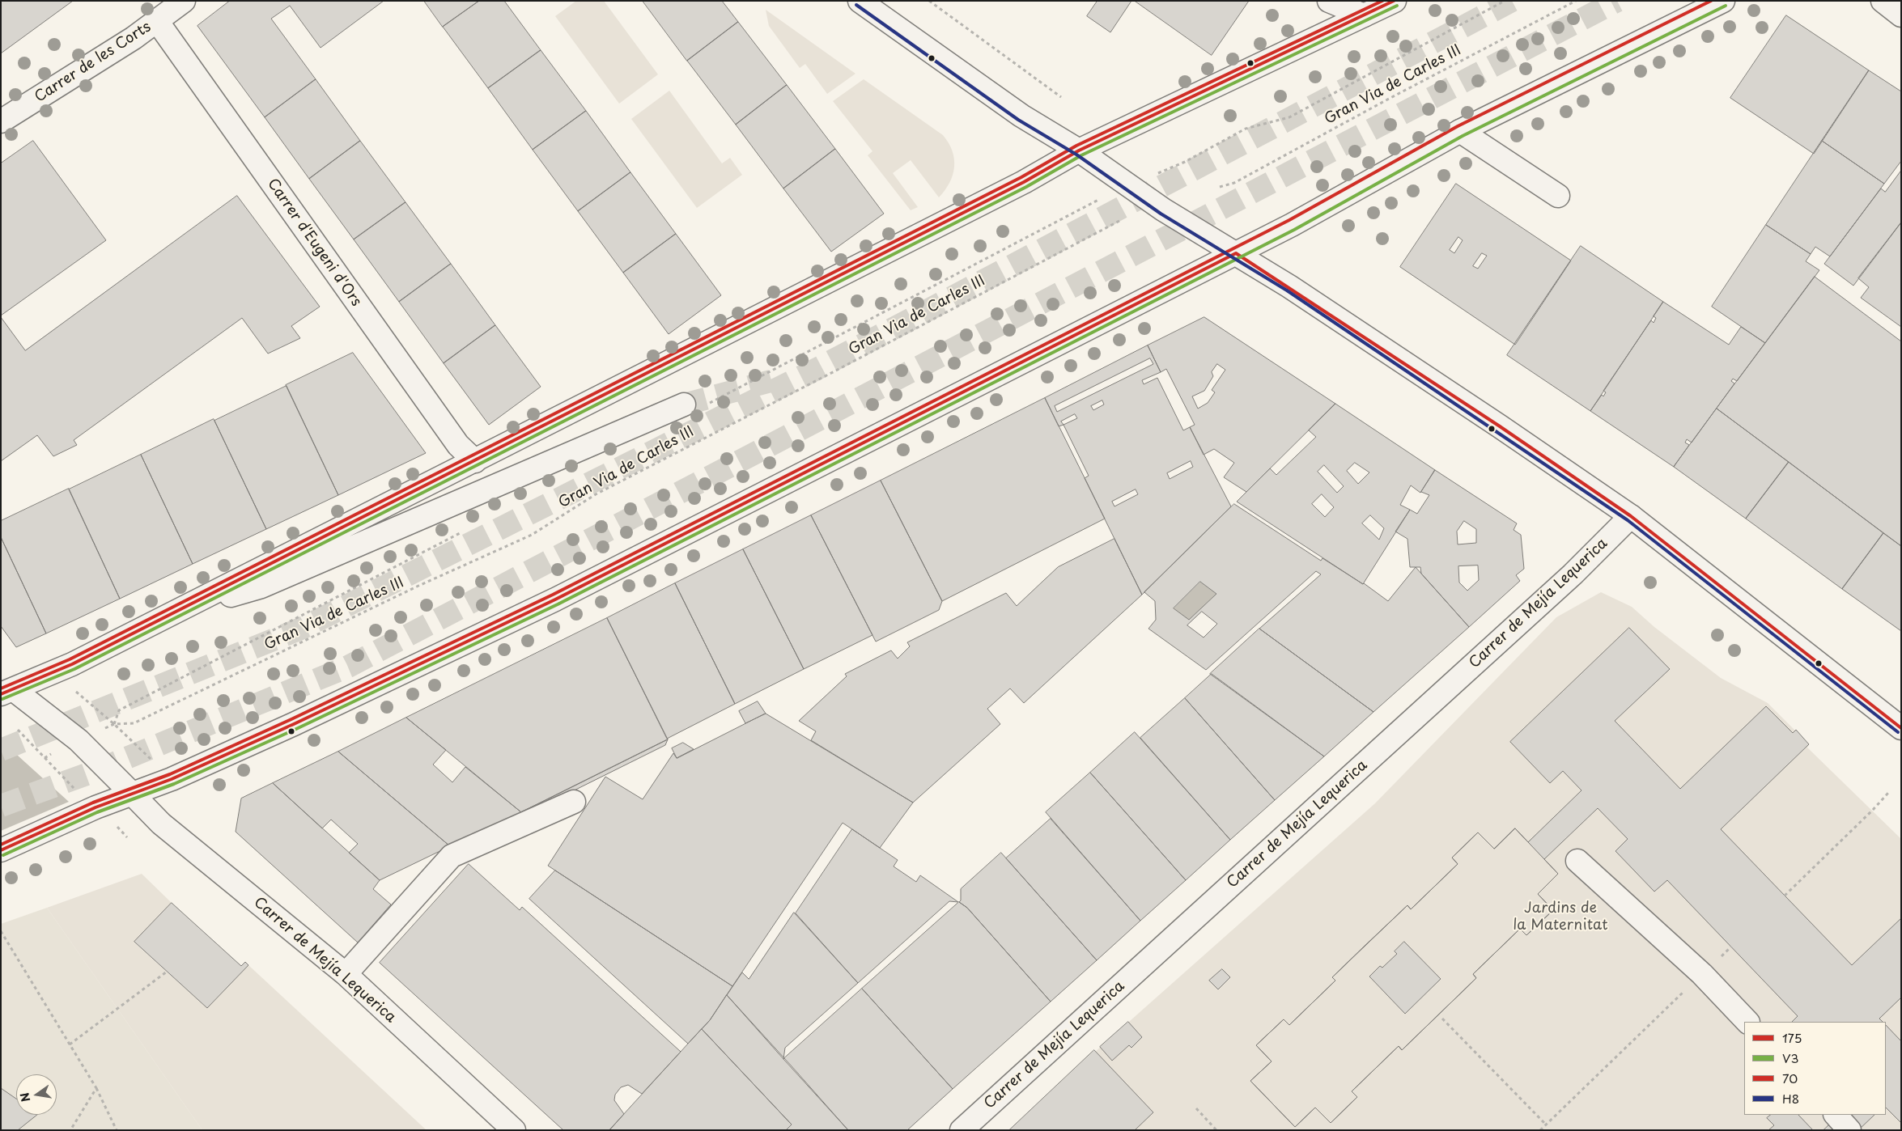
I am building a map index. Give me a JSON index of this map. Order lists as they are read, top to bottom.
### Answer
{
  "streets": {
    "main road": ["Carrer de les Corts", "Carrer d'Eugeni d'Ors", "Carrer de Mejía Lequerica"],
    "path": ["Gran Via de Carles III"]
  },
  "crossings": [
    ["Carrer de les Corts", "Carrer d'Eugeni d'Ors"]
  ],
  "parks": ["Jardins de la Maternitat"],
  "lines": [
    "transit line 175",
    "transit line 70",
    "transit line H8",
    "transit line V3"
  ],
  "legend": [
    "175",
    "V3",
    "70",
    "H8"
  ],
  "north": "left"
}
